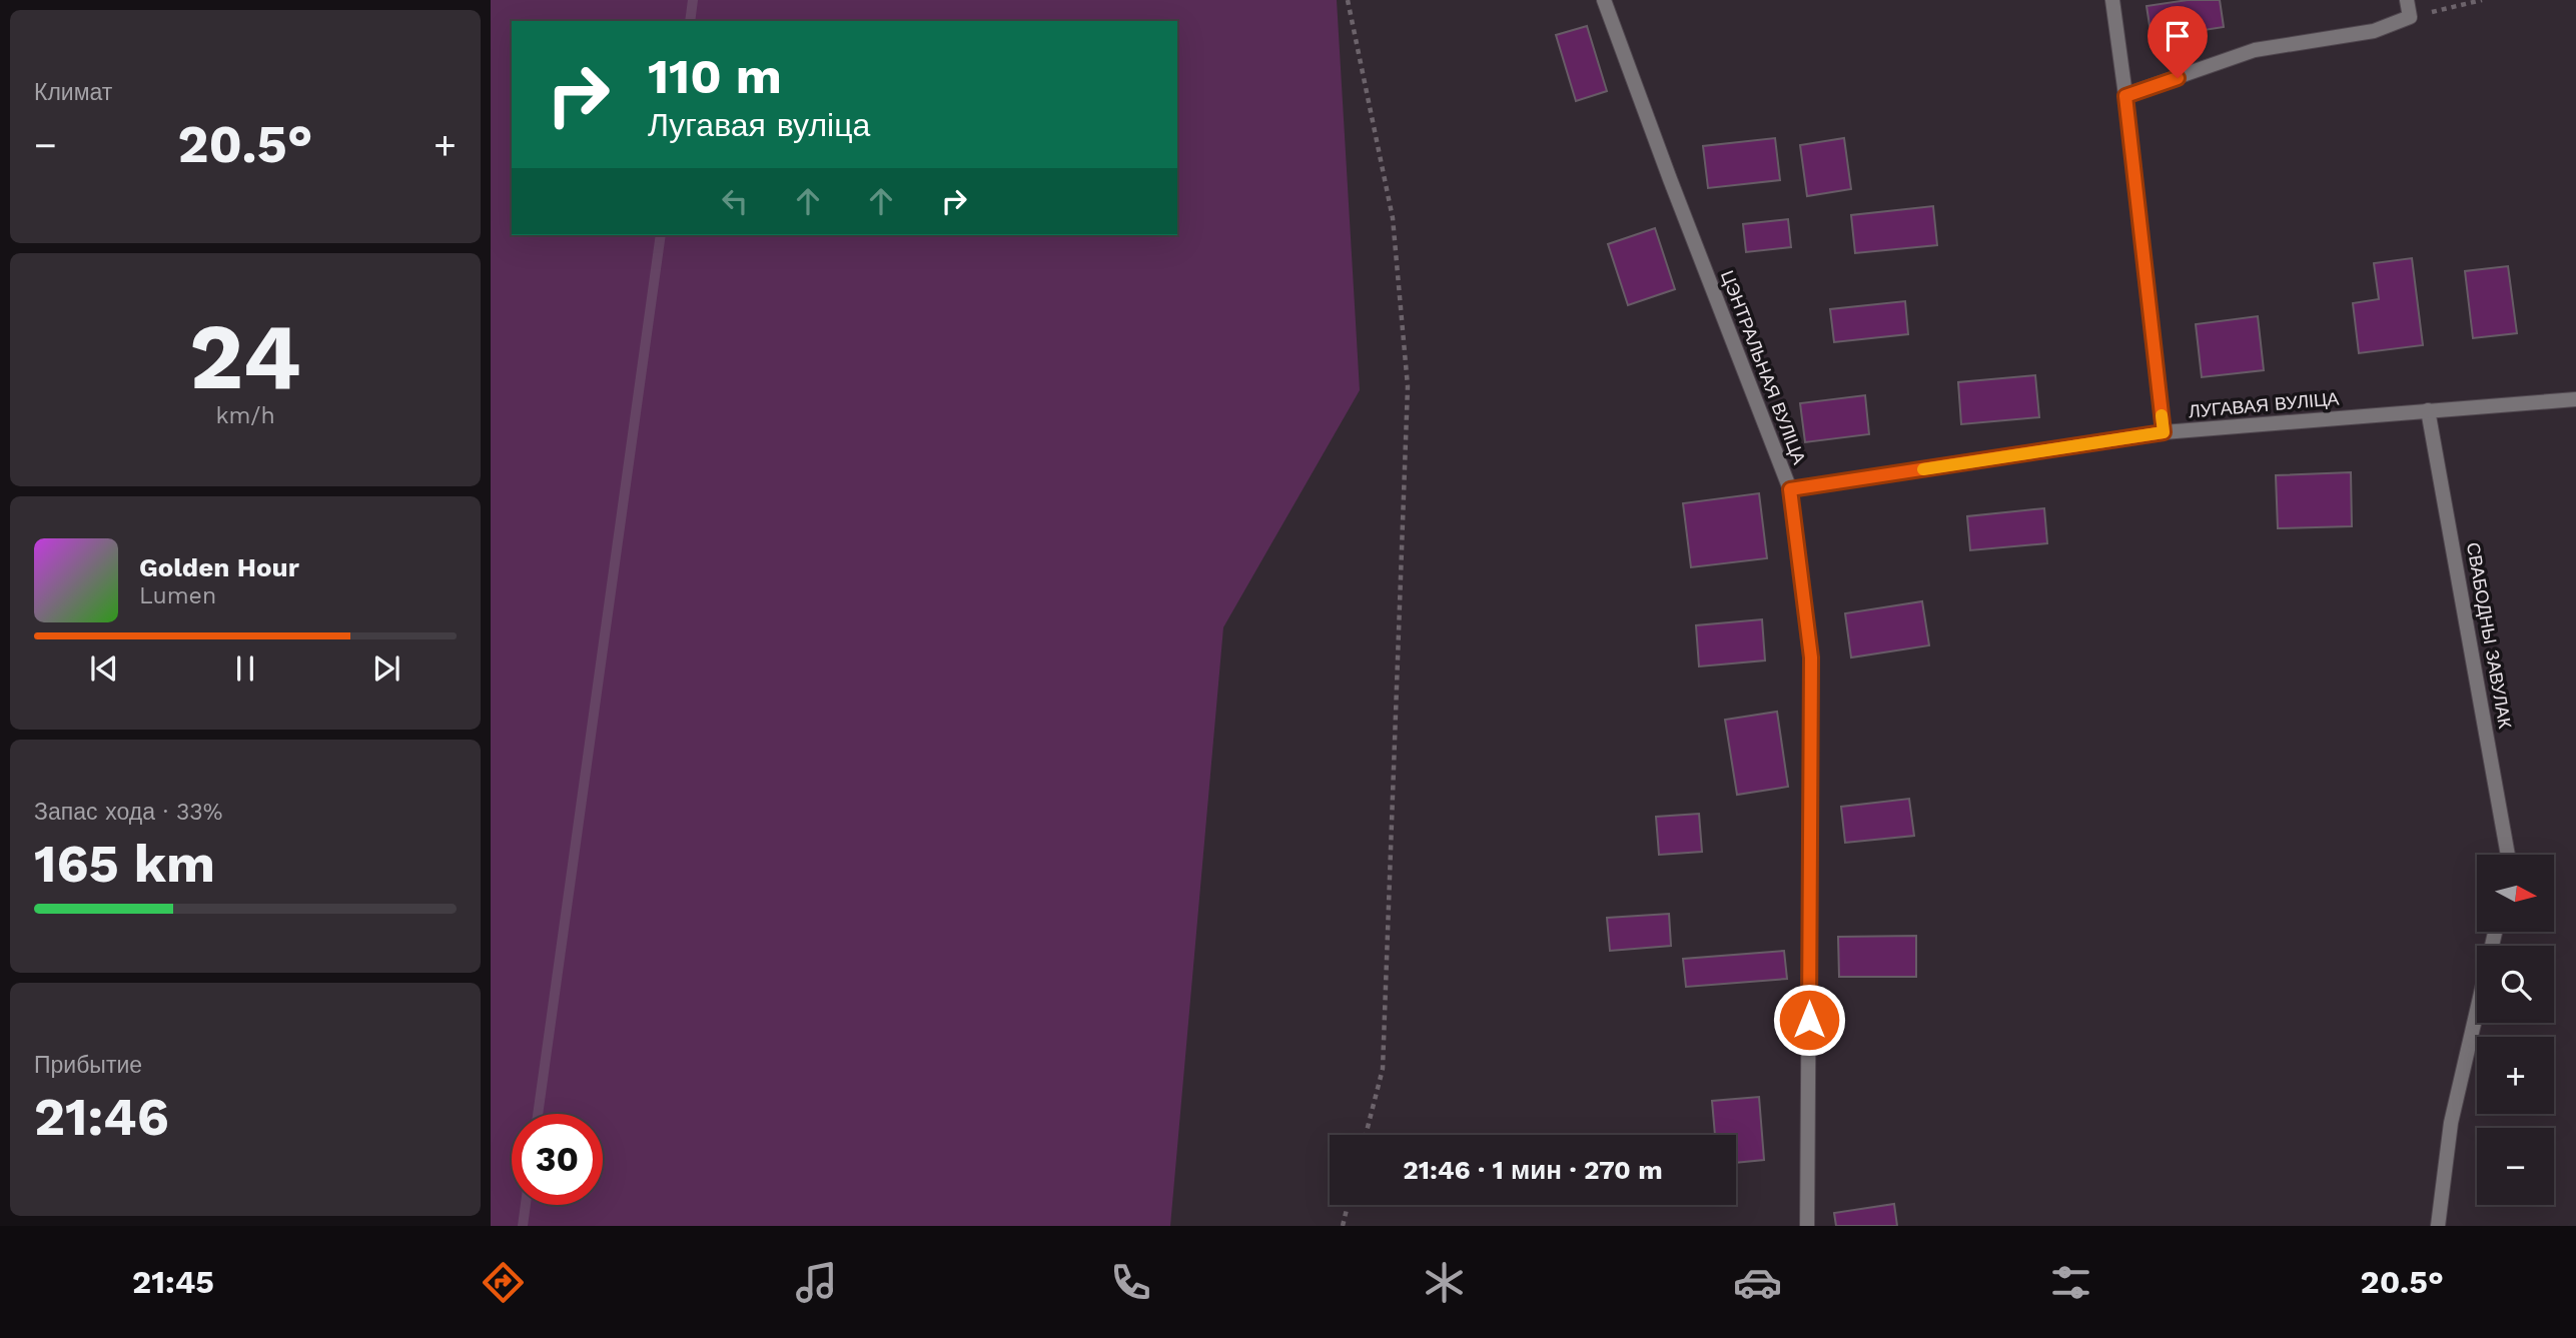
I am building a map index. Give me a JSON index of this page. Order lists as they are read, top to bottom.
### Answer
{
  "streets": {
    "street": ["ЦЭНТРАЛЬНАЯ ВУЛІЦА", "ЛУГАВАЯ ВУЛІЦА", "СВАБОДНЫ ЗАВУЛАК"]
  },
  "crossings": [
    ["ЦЭНТРАЛЬНАЯ ВУЛІЦА", "ЛУГАВАЯ ВУЛІЦА"],
    ["ЛУГАВАЯ ВУЛІЦА", "СВАБОДНЫ ЗАВУЛАК"]
  ],
  "north": "right",
  "page": {
    "tile": [
      "Климат",
      ["24", "km/h"],
      ["Запас хода · 33%", "165 km"],
      ["Прибытие", "21:46"]
    ],
    "turn": ["110 m", "Лугавая вуліца"],
    "heat": ["−", "20.5°", "+"],
    "song": ["Golden Hour", "Lumen"],
    "map_buttons": ["+", "−"],
    "limit": "30",
    "trip": "21:46 · 1 мин · 270 m",
    "tabs": ["21:45", "20.5°"]
  }
}
